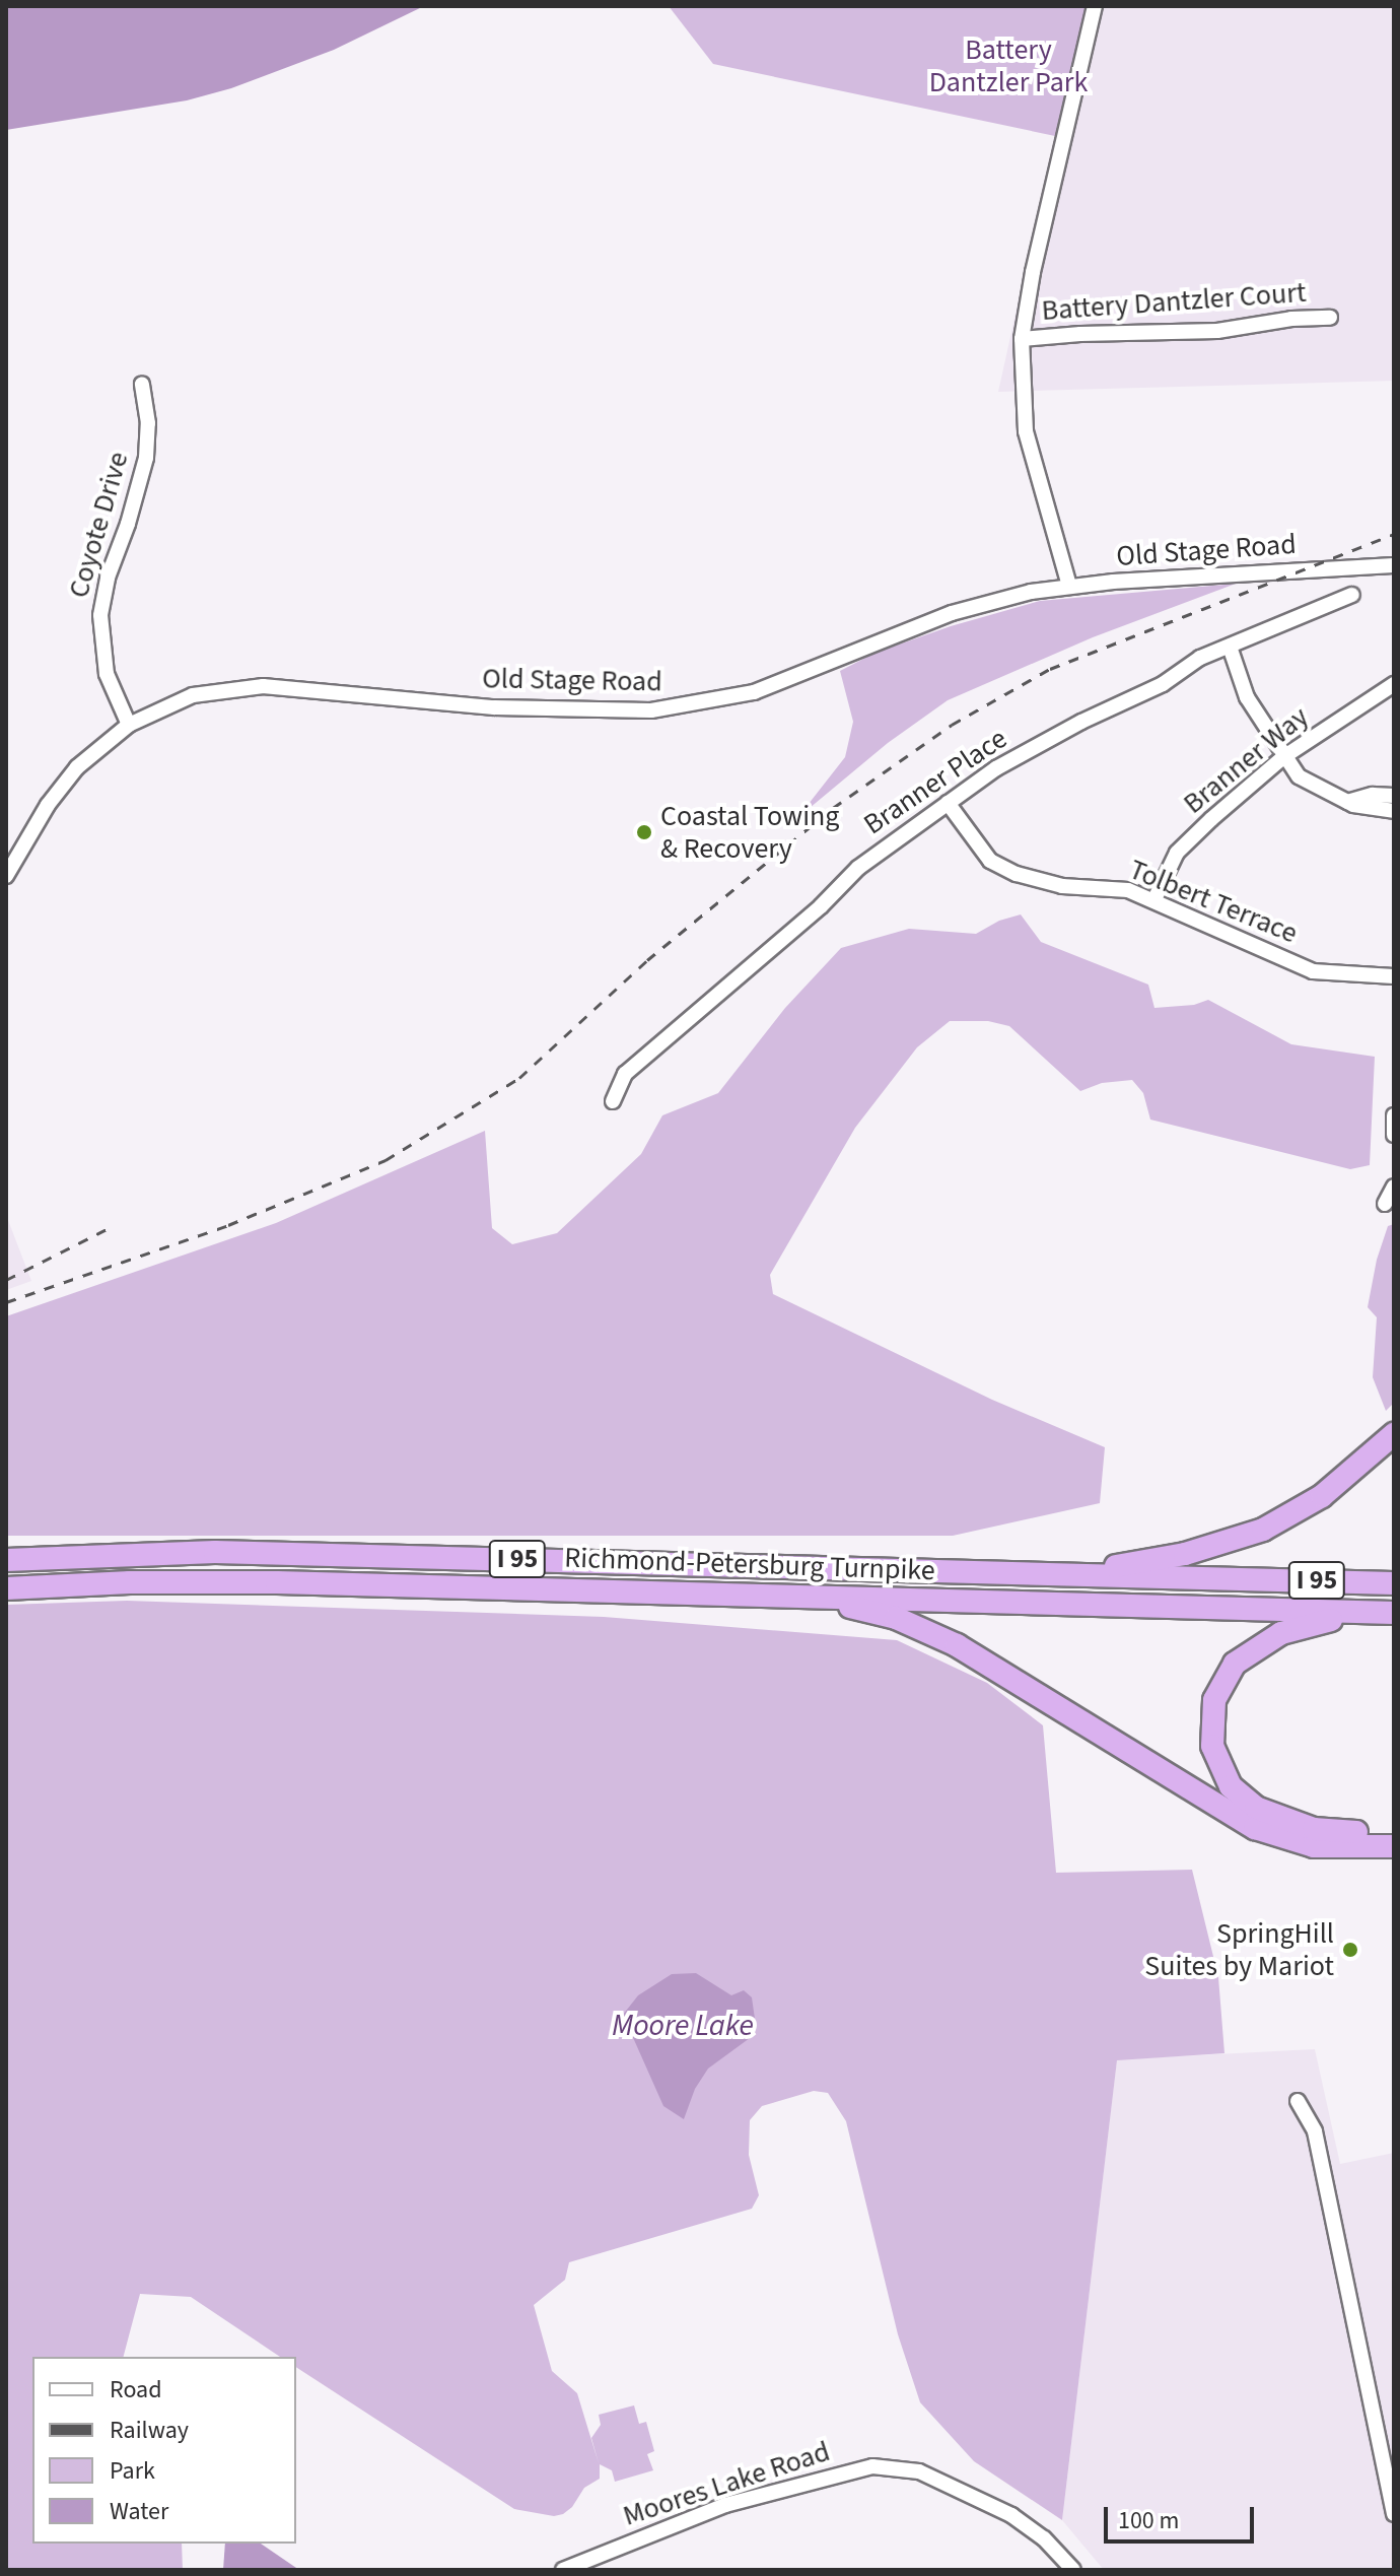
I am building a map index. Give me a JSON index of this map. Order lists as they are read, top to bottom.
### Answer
{
  "streets": {
    "highway": ["I 95", "Richmond-Petersburg Turnpike"],
    "street": [
      "Battery Dantzler Court",
      "Coyote Drive",
      "Old Stage Road",
      "Branner Way",
      "Branner Place",
      "Tolbert Terrace",
      "Moores Lake Road"
    ]
  },
  "crossings": [
    ["Coyote Drive", "Old Stage Road"],
    ["Branner Way", "Tolbert Terrace"],
    ["Branner Place", "Tolbert Terrace"]
  ],
  "water": ["Moore Lake"],
  "parks": ["Battery Dantzler Park"],
  "places": ["Coastal Towing & Recovery", "SpringHill Suites by Mariot"],
  "legend": [
    "Road",
    "Railway",
    "Park",
    "Water"
  ],
  "scale_bar": "100 m"
}
